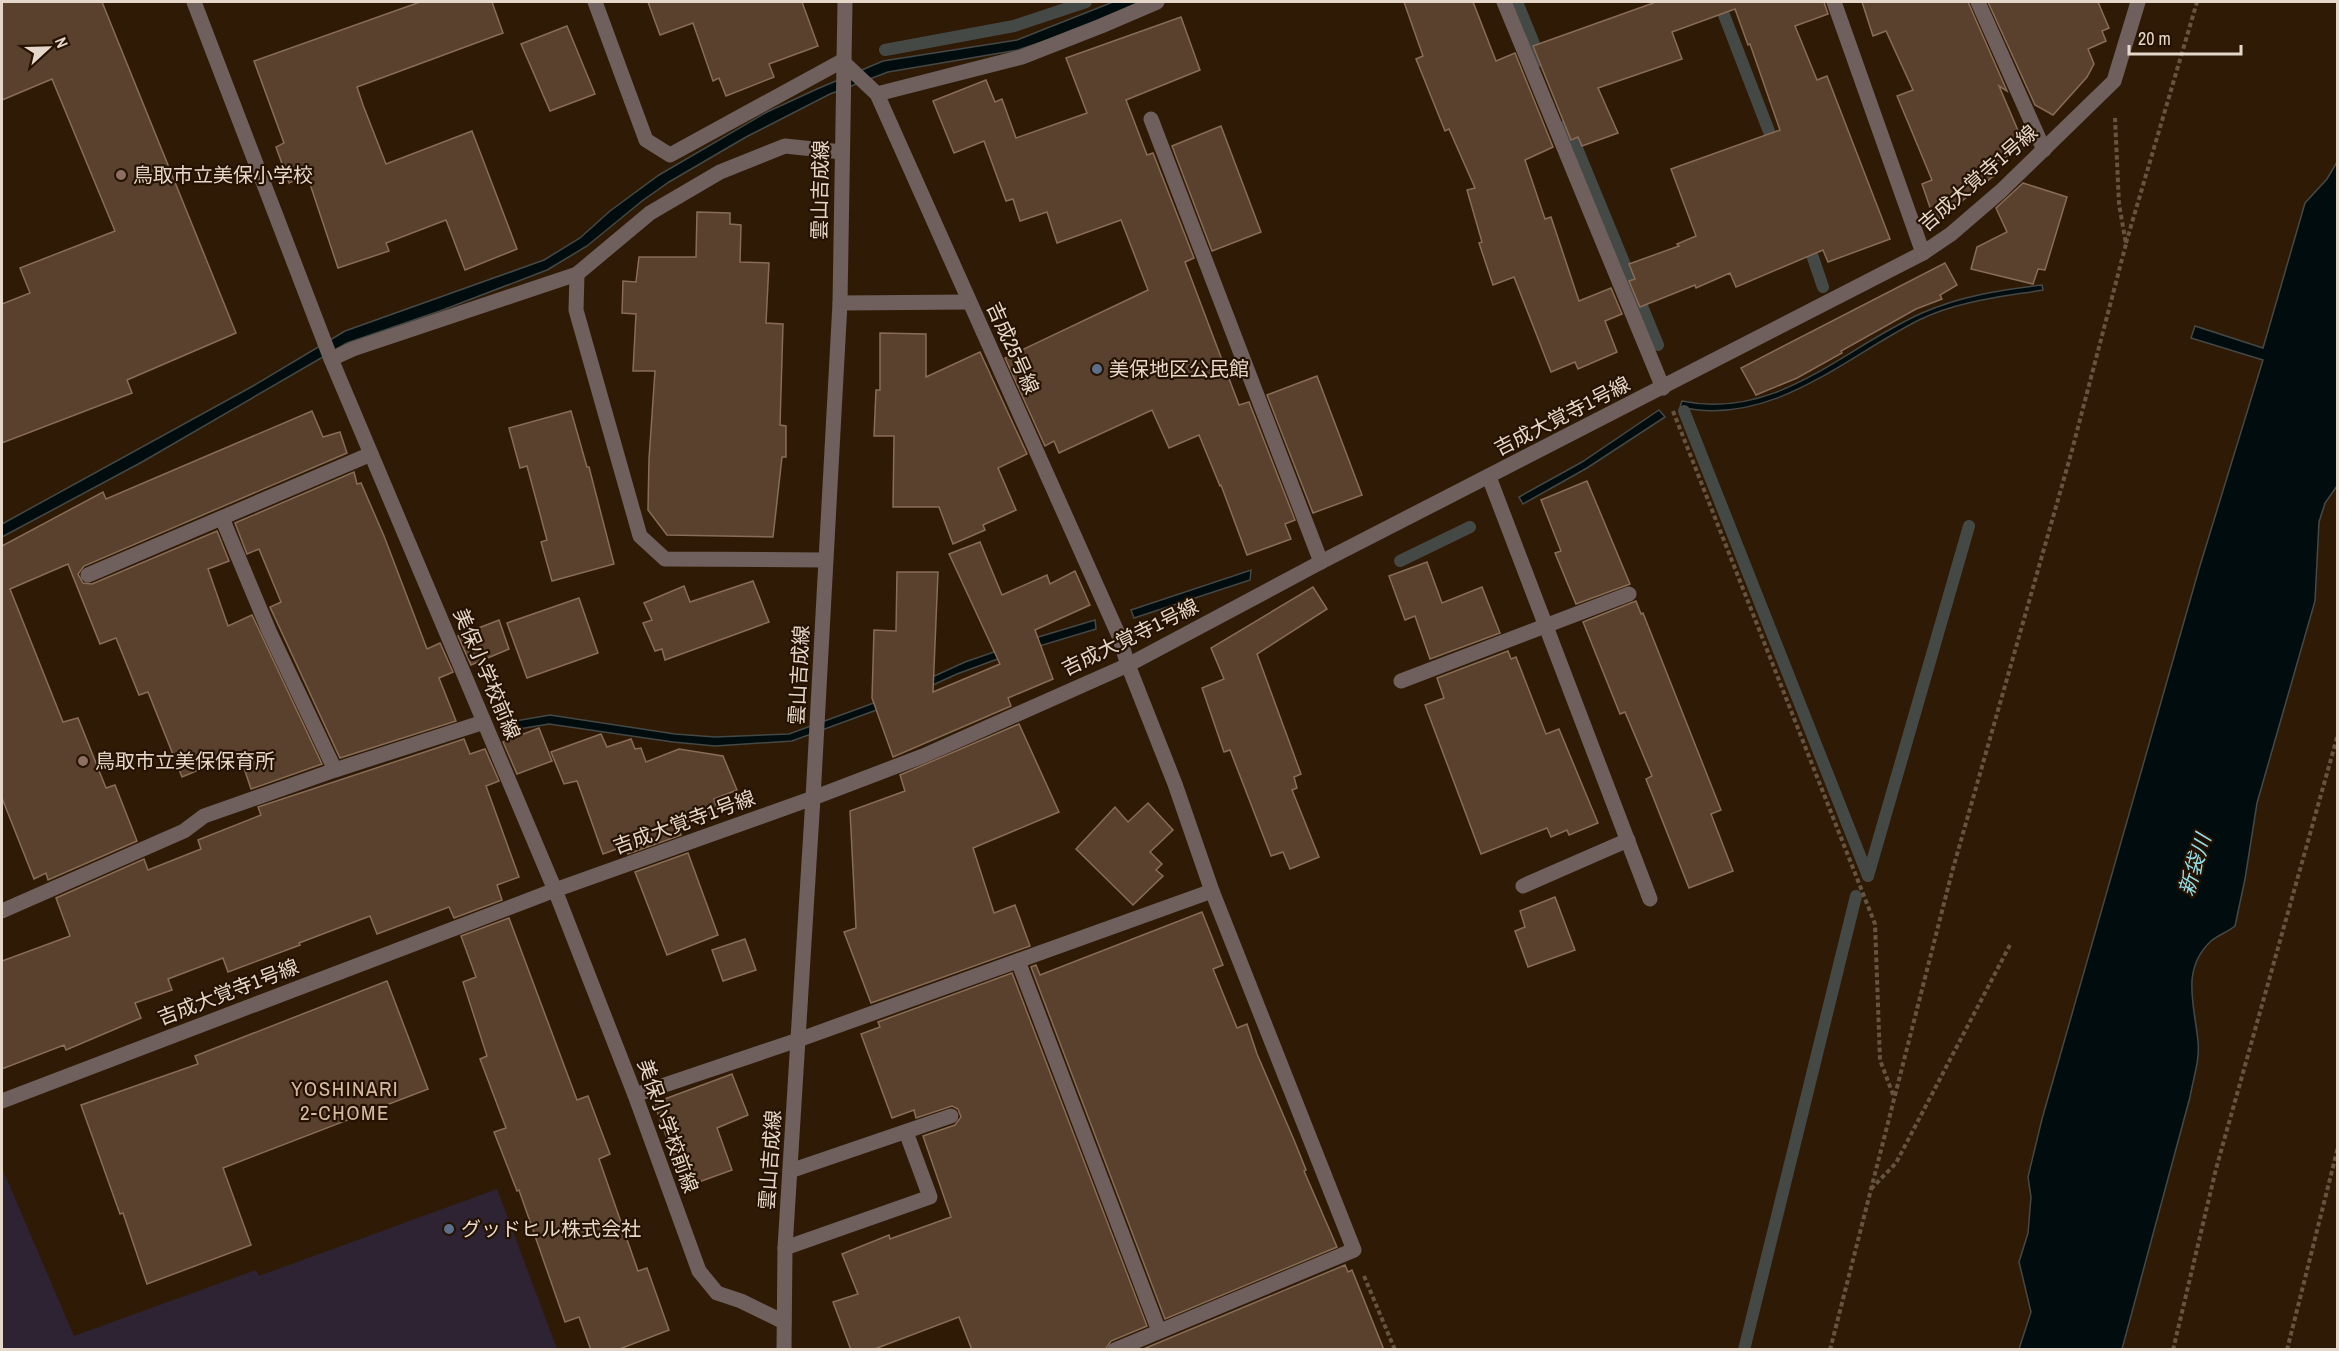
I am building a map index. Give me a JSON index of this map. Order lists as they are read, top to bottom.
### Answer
{
  "streets": {
    "street": [
      "吉成大覚寺1号線",
      "雲山吉成線",
      "吉成25号線",
      "美保小学校前線"
    ]
  },
  "crossings": [
    ["吉成大覚寺1号線", "雲山吉成線"],
    ["吉成大覚寺1号線", "吉成25号線"],
    ["吉成大覚寺1号線", "美保小学校前線"],
    ["雲山吉成線", "吉成25号線"],
    ["雲山吉成線", "美保小学校前線"]
  ],
  "districts": ["YOSHINARI 2-CHOME"],
  "water": ["新袋川"],
  "places": [
    "鳥取市立美保小学校",
    "美保地区公民館",
    "鳥取市立美保保育所",
    "グッドヒル株式会社"
  ],
  "scale_bar": "20 m",
  "north": "right"
}
